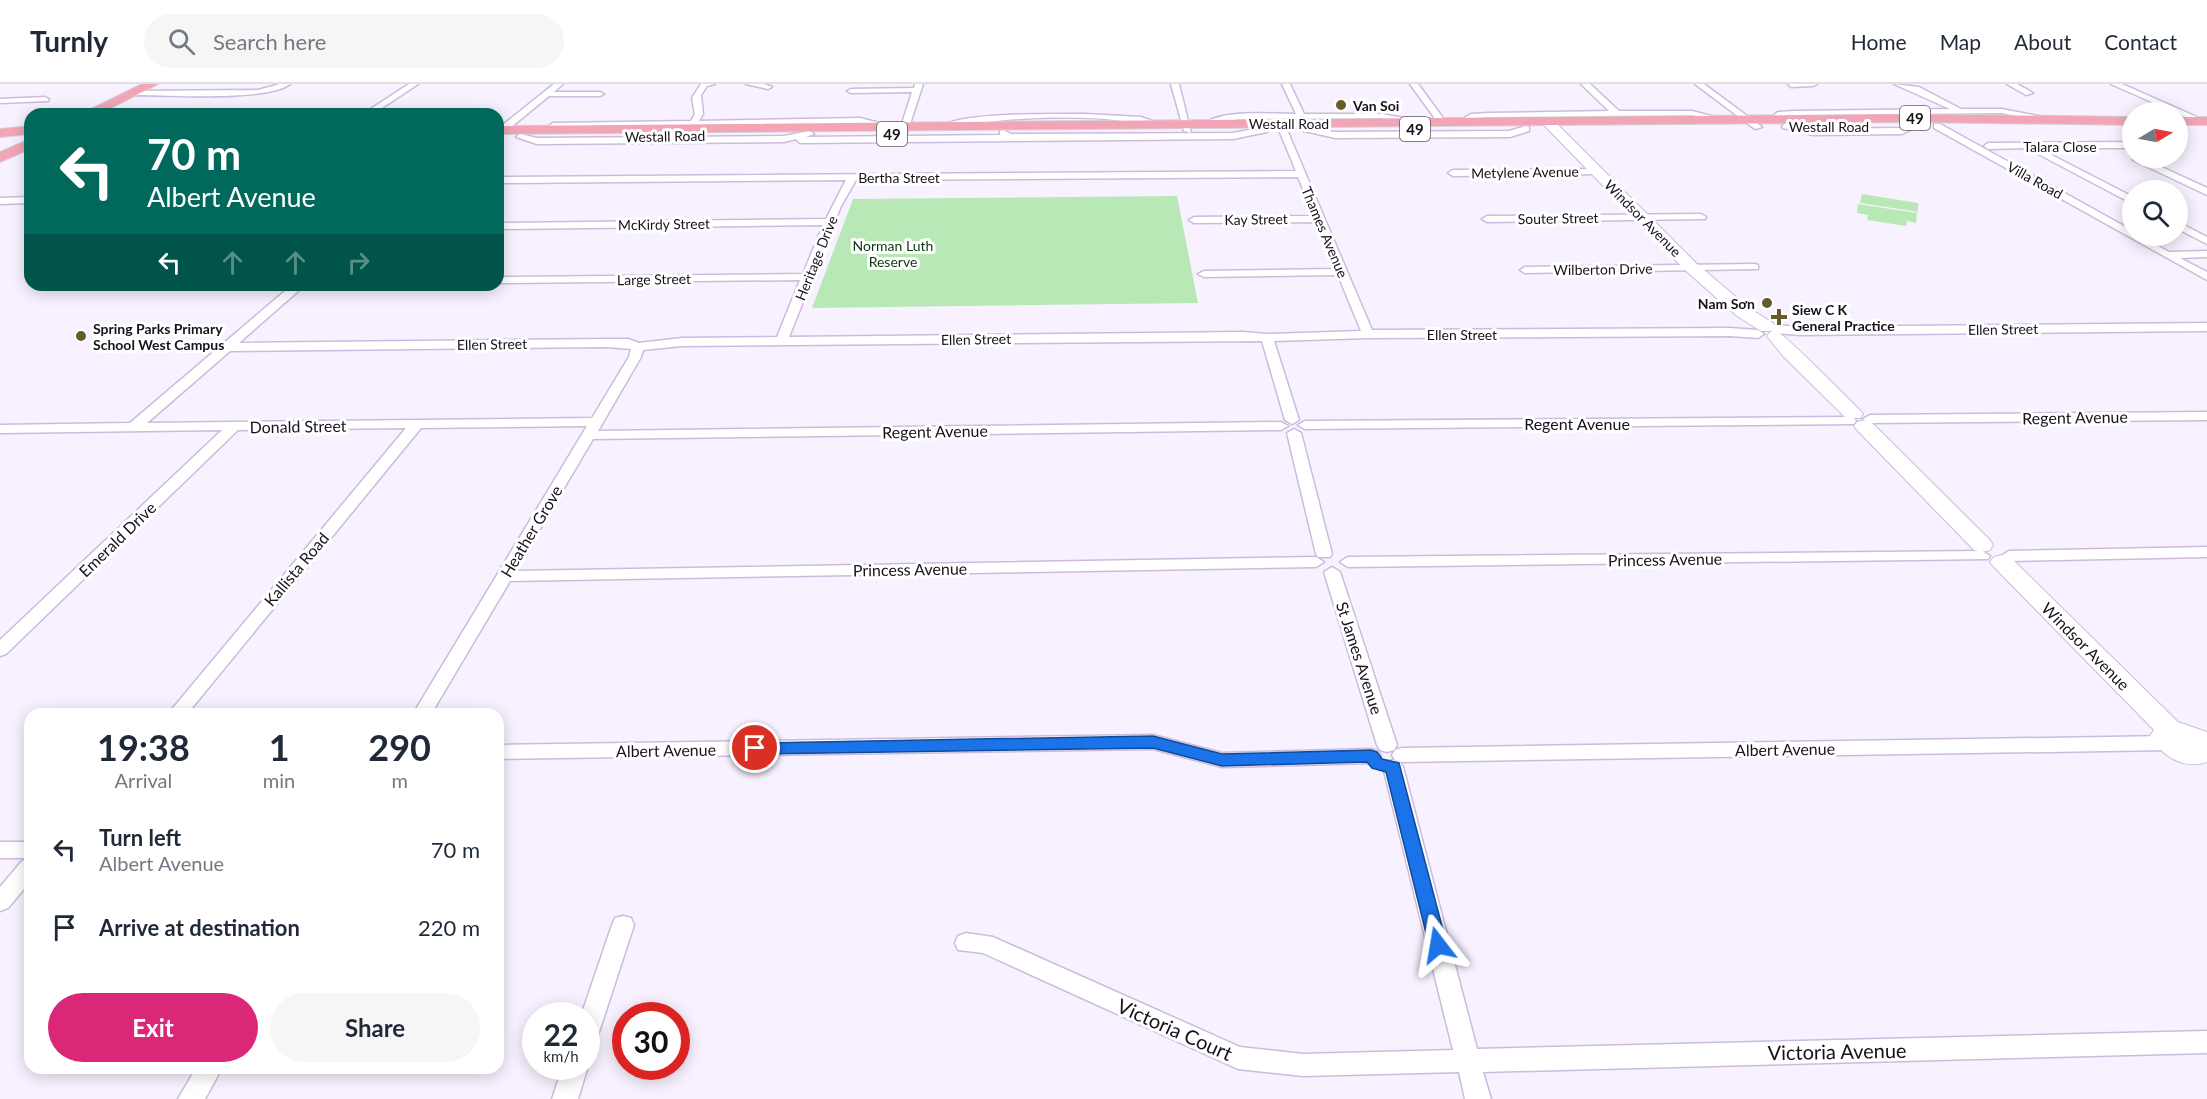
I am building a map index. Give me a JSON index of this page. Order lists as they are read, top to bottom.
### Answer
{
  "streets": {
    "main road": ["49", "Westall Road"],
    "street": [
      "Talara Close",
      "Metylene Avenue",
      "Bertha Street",
      "Villa Road",
      "Souter Street",
      "Windsor Avenue",
      "Kay Street",
      "McKirdy Street",
      "Thames Avenue",
      "Heritage Drive",
      "Wilberton Drive",
      "Large Street",
      "Ellen Street",
      "Regent Avenue",
      "Donald Street",
      "Heather Grove",
      "Emerald Drive",
      "Princess Avenue",
      "Kallista Road",
      "St James Avenue",
      "Albert Avenue",
      "Victoria Court",
      "Victoria Avenue"
    ]
  },
  "crossings": [
    ["Westall Road", "Villa Road"],
    ["Westall Road", "Windsor Avenue"],
    ["Westall Road", "Thames Avenue"],
    ["Metylene Avenue", "Windsor Avenue"],
    ["Bertha Street", "Thames Avenue"],
    ["Bertha Street", "Heritage Drive"],
    ["Souter Street", "Windsor Avenue"],
    ["Windsor Avenue", "Wilberton Drive"],
    ["Windsor Avenue", "Ellen Street"],
    ["Windsor Avenue", "Regent Avenue"],
    ["Windsor Avenue", "Princess Avenue"],
    ["Windsor Avenue", "Albert Avenue"],
    ["Kay Street", "Thames Avenue"],
    ["McKirdy Street", "Heritage Drive"],
    ["Thames Avenue", "Ellen Street"],
    ["Heritage Drive", "Large Street"],
    ["Heritage Drive", "Ellen Street"],
    ["Ellen Street", "Heather Grove"],
    ["Regent Avenue", "Donald Street"],
    ["Regent Avenue", "Heather Grove"],
    ["Donald Street", "Heather Grove"],
    ["Donald Street", "Emerald Drive"],
    ["Donald Street", "Kallista Road"],
    ["Heather Grove", "Princess Avenue"],
    ["St James Avenue", "Albert Avenue"],
    ["St James Avenue", "Victoria Court"],
    ["St James Avenue", "Victoria Avenue"],
    ["Victoria Court", "Victoria Avenue"]
  ],
  "parks": ["Norman Luth Reserve"],
  "places": {
    "other": ["Van Soi", "Nam Sơn", "Spring Parks Primary School West Campus"],
    "health": ["Siew C K General Practice"]
  },
  "north": "right",
  "page": {
    "header": "Turnly",
    "search": "Search here",
    "nav": [
      "Home",
      "Map",
      "About",
      "Contact"
    ],
    "turn": ["70 m", "Albert Avenue"],
    "eta": [
      "19:38",
      "Arrival",
      "1",
      "min",
      "290",
      "m"
    ],
    "list": [
      {
        "name": "Turn left",
        "note": "Albert Avenue",
        "value": "70 m"
      },
      {
        "name": "Arrive at destination",
        "value": "220 m"
      }
    ],
    "buttons": ["Exit", "Share"],
    "speed": "22 km/h",
    "limit": "30"
  }
}
